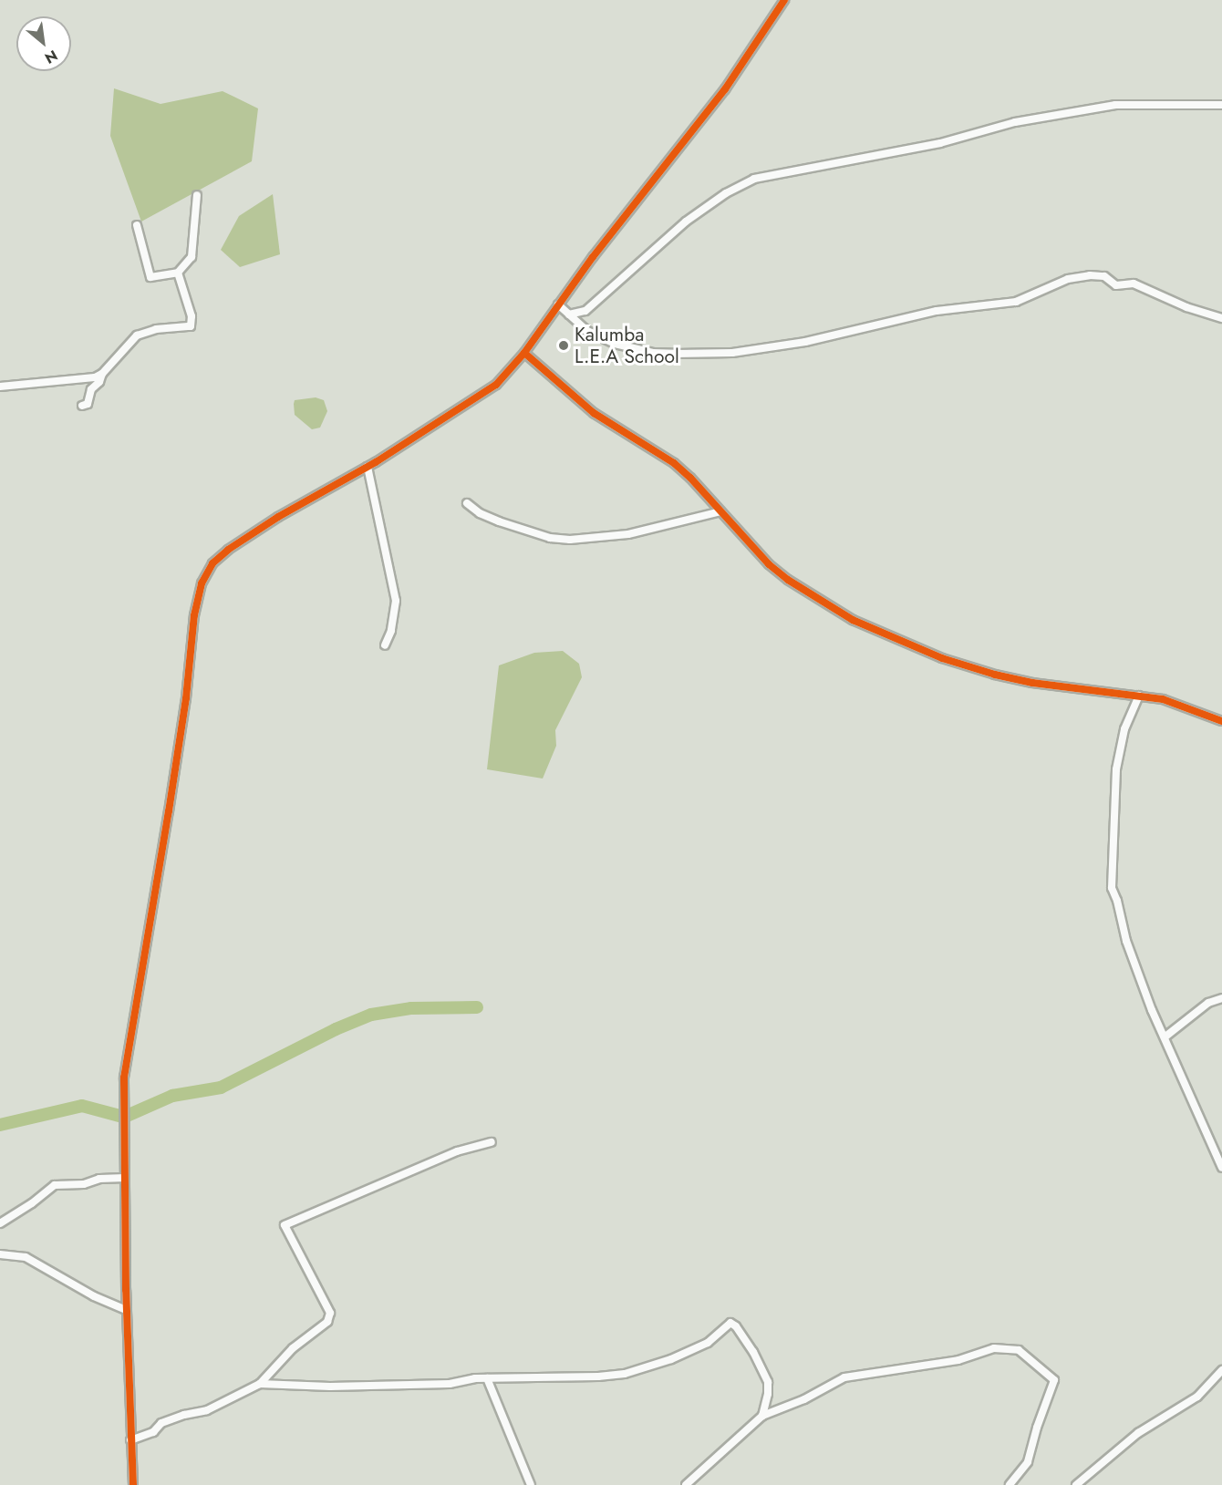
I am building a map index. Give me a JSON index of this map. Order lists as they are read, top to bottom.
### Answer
{
  "places": ["Kalumba L.E.A School"],
  "north": "bottom right"
}
